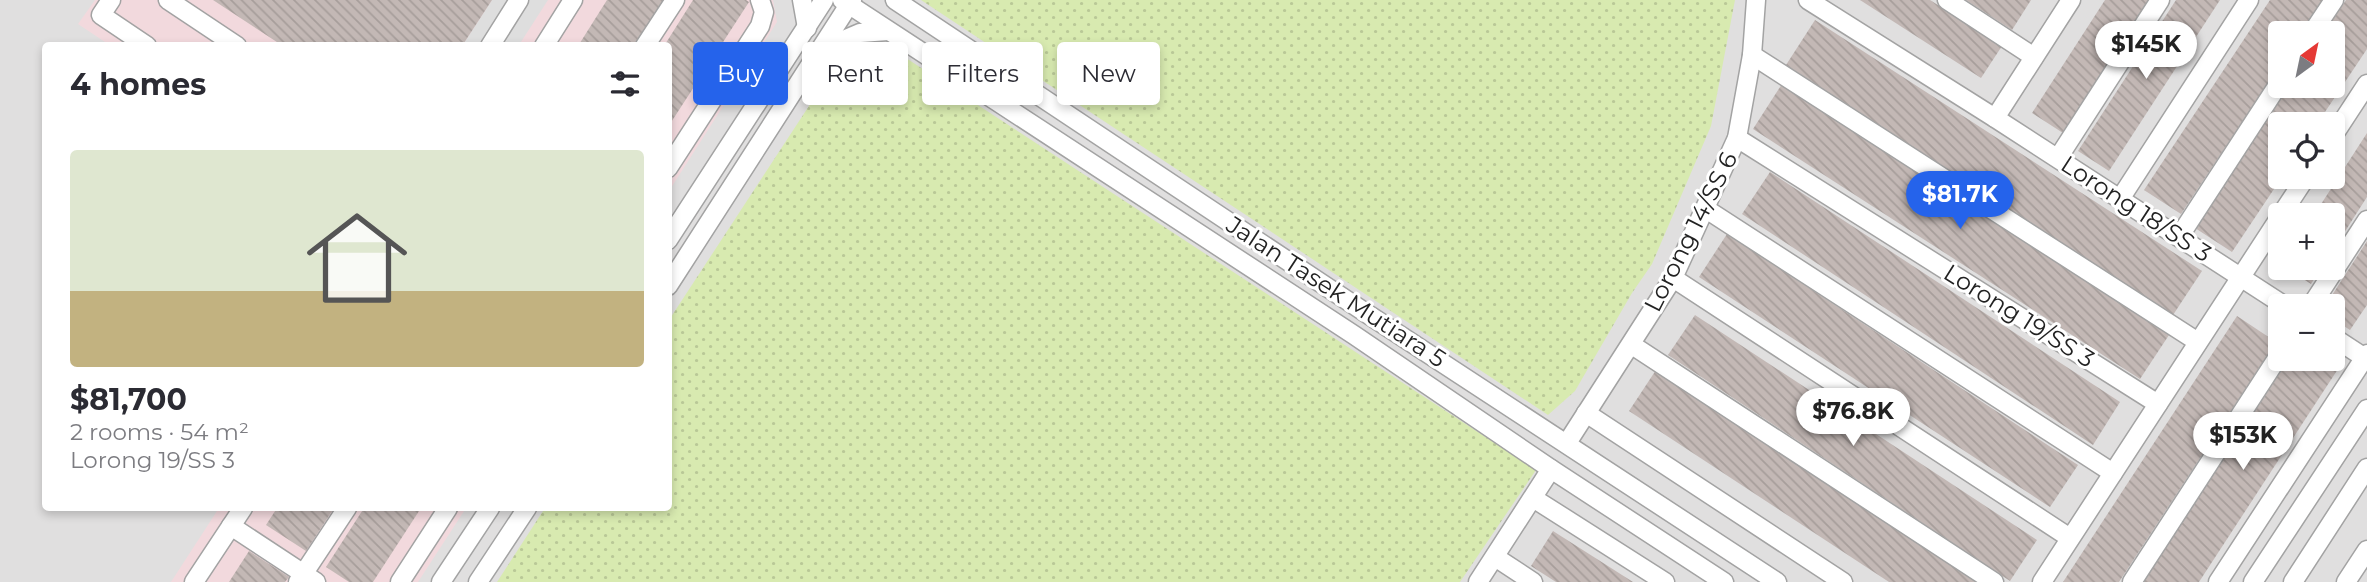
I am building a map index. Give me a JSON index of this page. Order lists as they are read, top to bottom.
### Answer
{
  "streets": {
    "street": [
      "Lorong 18/SS 3",
      "Lorong 14/SS 6",
      "Jalan Tasek Mutiara 5",
      "Lorong 19/SS 3"
    ]
  },
  "crossings": [
    ["Lorong 14/SS 6", "Jalan Tasek Mutiara 5"],
    ["Lorong 14/SS 6", "Lorong 19/SS 3"]
  ],
  "north": "top right",
  "page": {
    "map_buttons": ["+", "−"],
    "price": [
      "$145K",
      "$81.7K",
      "$76.8K",
      "$153K"
    ],
    "chip": [
      "Buy",
      "Rent",
      "Filters",
      "New"
    ],
    "heading": "4 homes",
    "list": [
      {
        "name": "$81,700",
        "note": "2 rooms · 54 m² · Lorong 19/SS 3"
      }
    ]
  }
}
